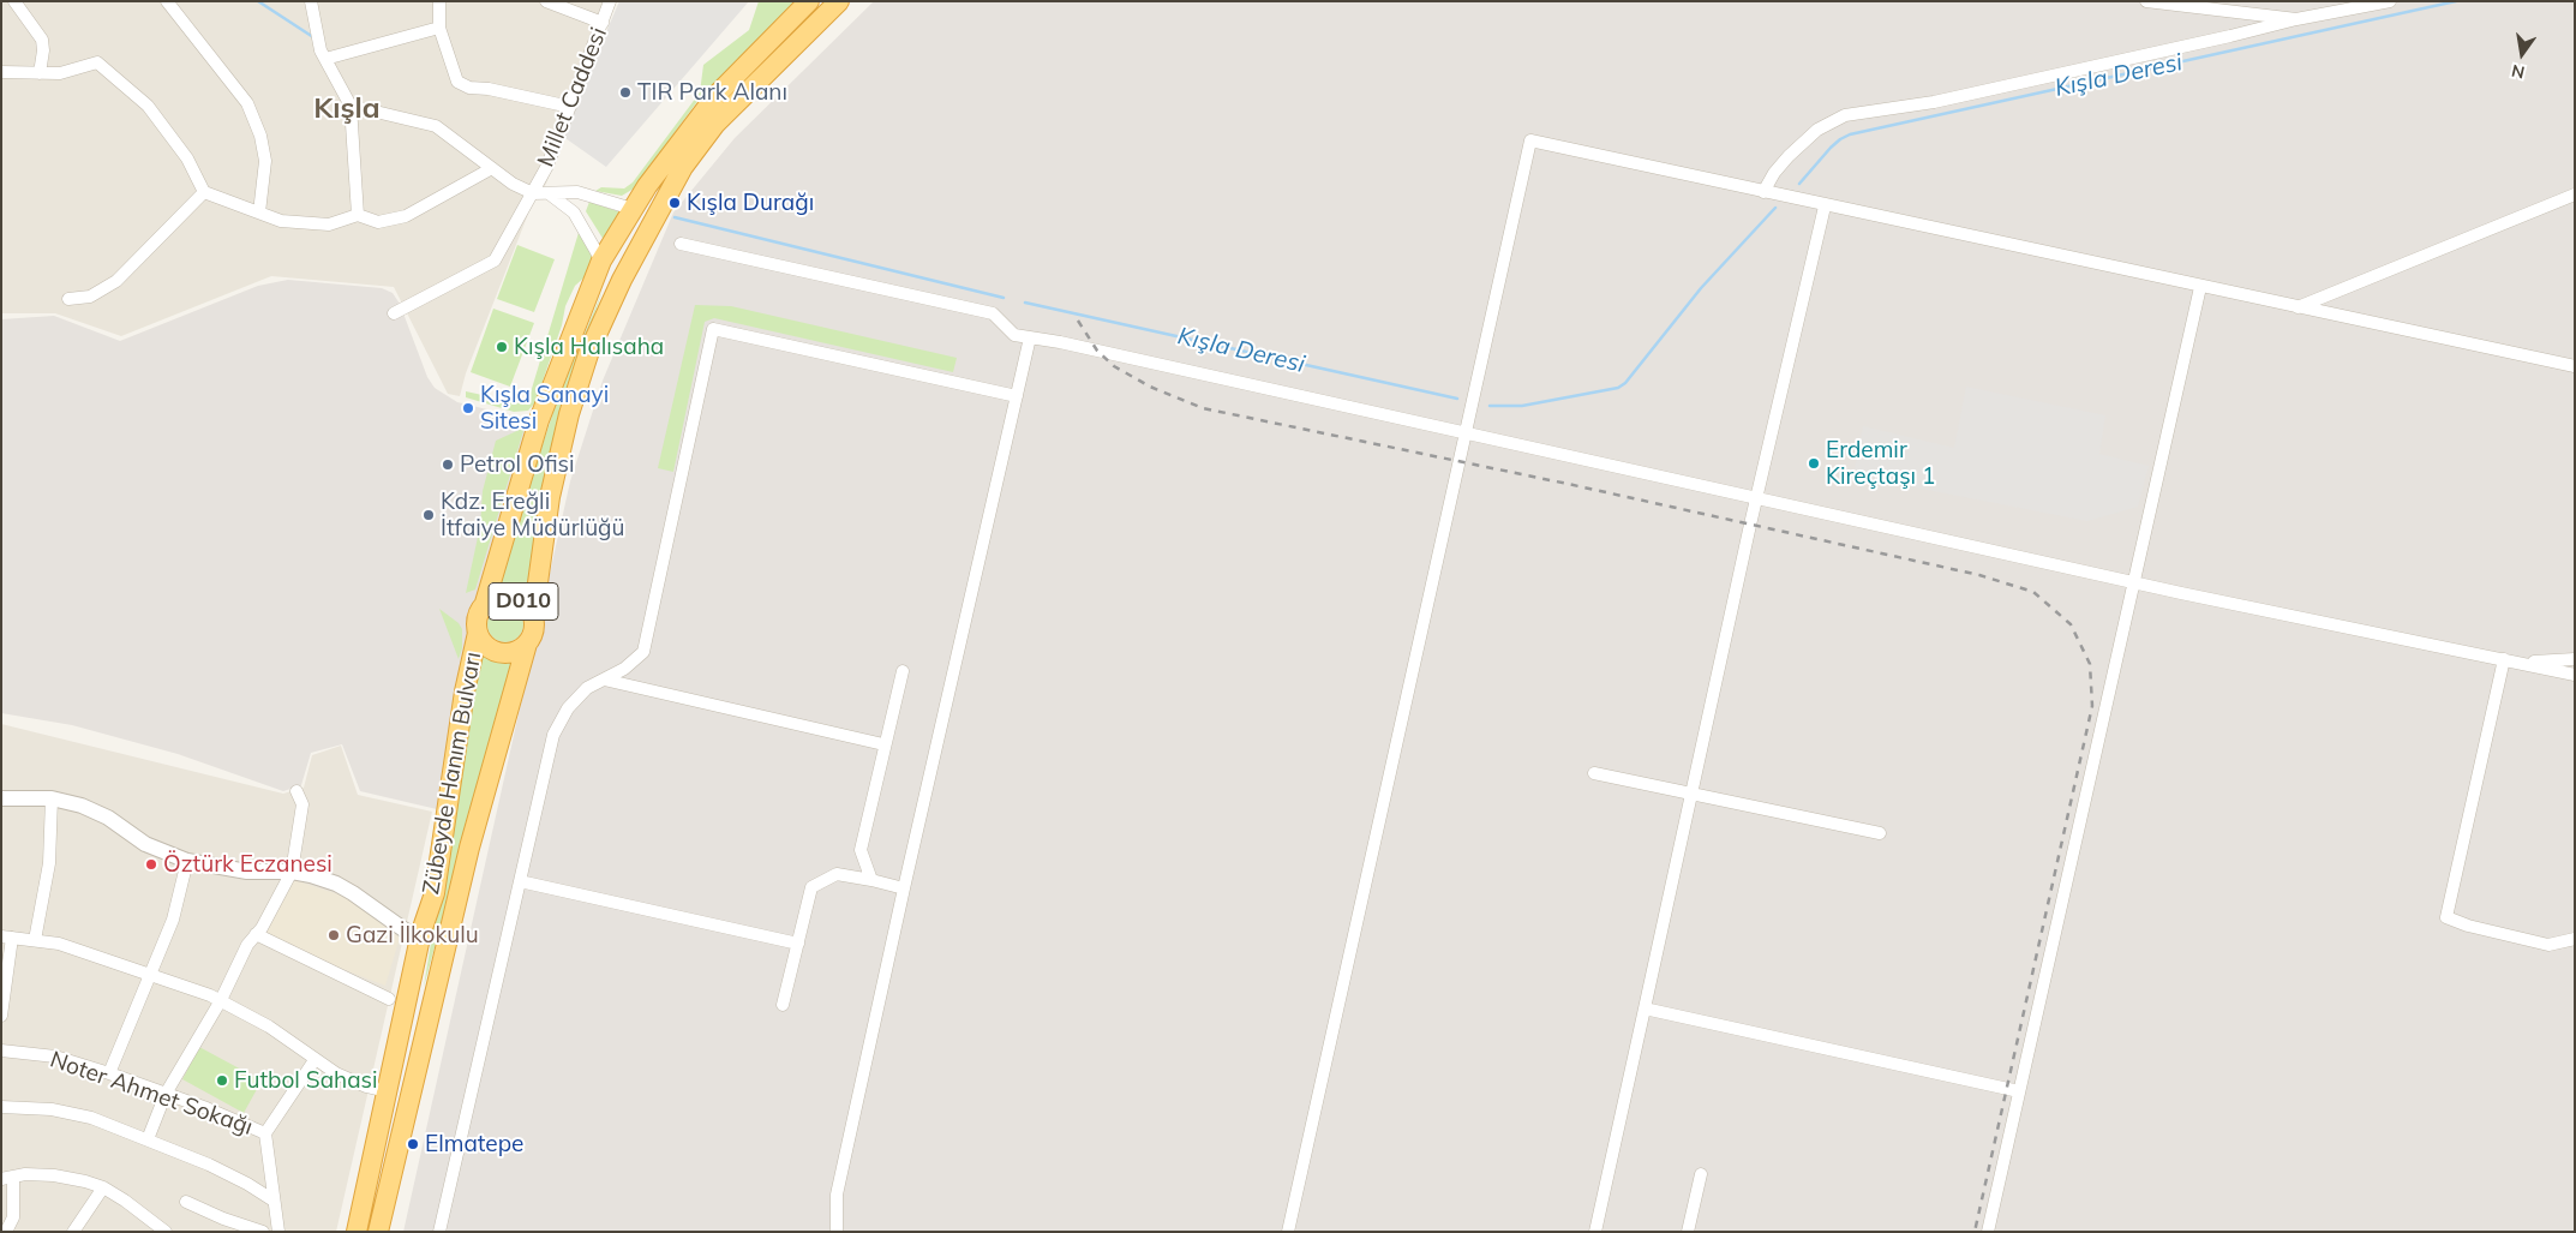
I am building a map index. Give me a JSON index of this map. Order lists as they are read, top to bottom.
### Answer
{
  "streets": {
    "highway": ["D010", "Zübeyde Hanım Bulvarı"],
    "street": ["Millet Caddesi", "Noter Ahmet Sokağı"]
  },
  "crossings": [
    ["D010", "Zübeyde Hanım Bulvarı"]
  ],
  "districts": ["Kışla"],
  "water": ["Kışla Deresi"],
  "places": [
    "TIR Park Alanı",
    "Kışla Durağı",
    "Kışla Halısaha",
    "Kışla Sanayi Sitesi",
    "Erdemir Kireçtaşı 1",
    "Petrol Ofisi",
    "Kdz. Ereğli İtfaiye Müdürlüğü",
    "Öztürk Eczanesi",
    "Gazi İlkokulu",
    "Futbol Sahasi",
    "Elmatepe"
  ],
  "north": "bottom"
}
